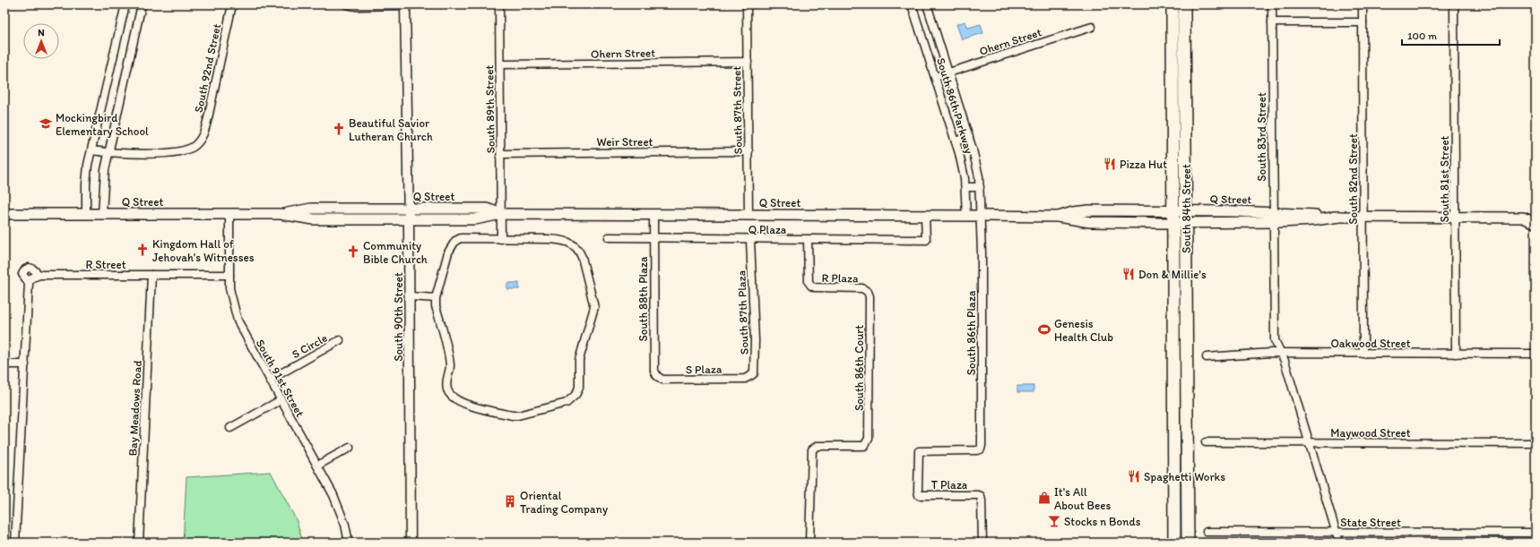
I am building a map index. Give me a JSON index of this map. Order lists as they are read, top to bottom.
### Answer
{
  "streets": {
    "main road": ["Q Street", "South 84th Street"],
    "street": [
      "Ohern Street",
      "South 92nd Street",
      "South 86th Parkway",
      "South 89th Street",
      "South 87th Street",
      "South 83rd Street",
      "Weir Street",
      "South 82nd Street",
      "South 81st Street",
      "Q Plaza",
      "R Street",
      "R Plaza",
      "South 88th Plaza",
      "South 87th Plaza",
      "South 90th Street",
      "South 86th Plaza",
      "Oakwood Street",
      "S Circle",
      "South 86th Court",
      "S Plaza",
      "South 91st Street",
      "Bay Meadows Road",
      "Maywood Street",
      "T Plaza",
      "State Street"
    ]
  },
  "crossings": [
    ["Ohern Street", "South 86th Parkway"],
    ["Ohern Street", "South 89th Street"],
    ["Ohern Street", "South 87th Street"],
    ["South 86th Parkway", "Q Street"],
    ["South 86th Parkway", "South 86th Plaza"],
    ["South 89th Street", "Weir Street"],
    ["South 89th Street", "Q Street"],
    ["South 87th Street", "Weir Street"],
    ["South 87th Street", "Q Street"],
    ["South 83rd Street", "Q Street"],
    ["South 83rd Street", "Oakwood Street"],
    ["South 83rd Street", "Maywood Street"],
    ["South 83rd Street", "State Street"],
    ["South 82nd Street", "Q Street"],
    ["South 82nd Street", "Oakwood Street"],
    ["South 81st Street", "Q Street"],
    ["South 81st Street", "Oakwood Street"],
    ["Q Street", "South 84th Street"],
    ["Q Street", "Q Plaza"],
    ["Q Street", "South 88th Plaza"],
    ["Q Street", "South 90th Street"],
    ["Q Street", "South 86th Plaza"],
    ["Q Street", "South 91st Street"],
    ["Q Plaza", "R Plaza"],
    ["Q Plaza", "South 88th Plaza"],
    ["Q Plaza", "South 87th Plaza"],
    ["R Street", "South 91st Street"],
    ["R Street", "Bay Meadows Road"],
    ["R Plaza", "South 86th Court"],
    ["South 88th Plaza", "S Plaza"],
    ["South 87th Plaza", "S Plaza"],
    ["South 86th Plaza", "T Plaza"],
    ["S Circle", "South 91st Street"]
  ],
  "places": {
    "school or university": ["Mockingbird Elementary School"],
    "church": ["Beautiful Savior Lutheran Church", "Kingdom Hall of Jehovah's Witnesses", "Community Bible Church"],
    "restaurant": ["Pizza Hut", "Don & Millie's", "Spaghetti Works"],
    "sports": ["Genesis Health Club"],
    "shop": ["It's All About Bees"],
    "building": ["Oriental Trading Company"],
    "bar": ["Stocks n Bonds"]
  },
  "scale_bar": "100 m",
  "north": "top"
}
